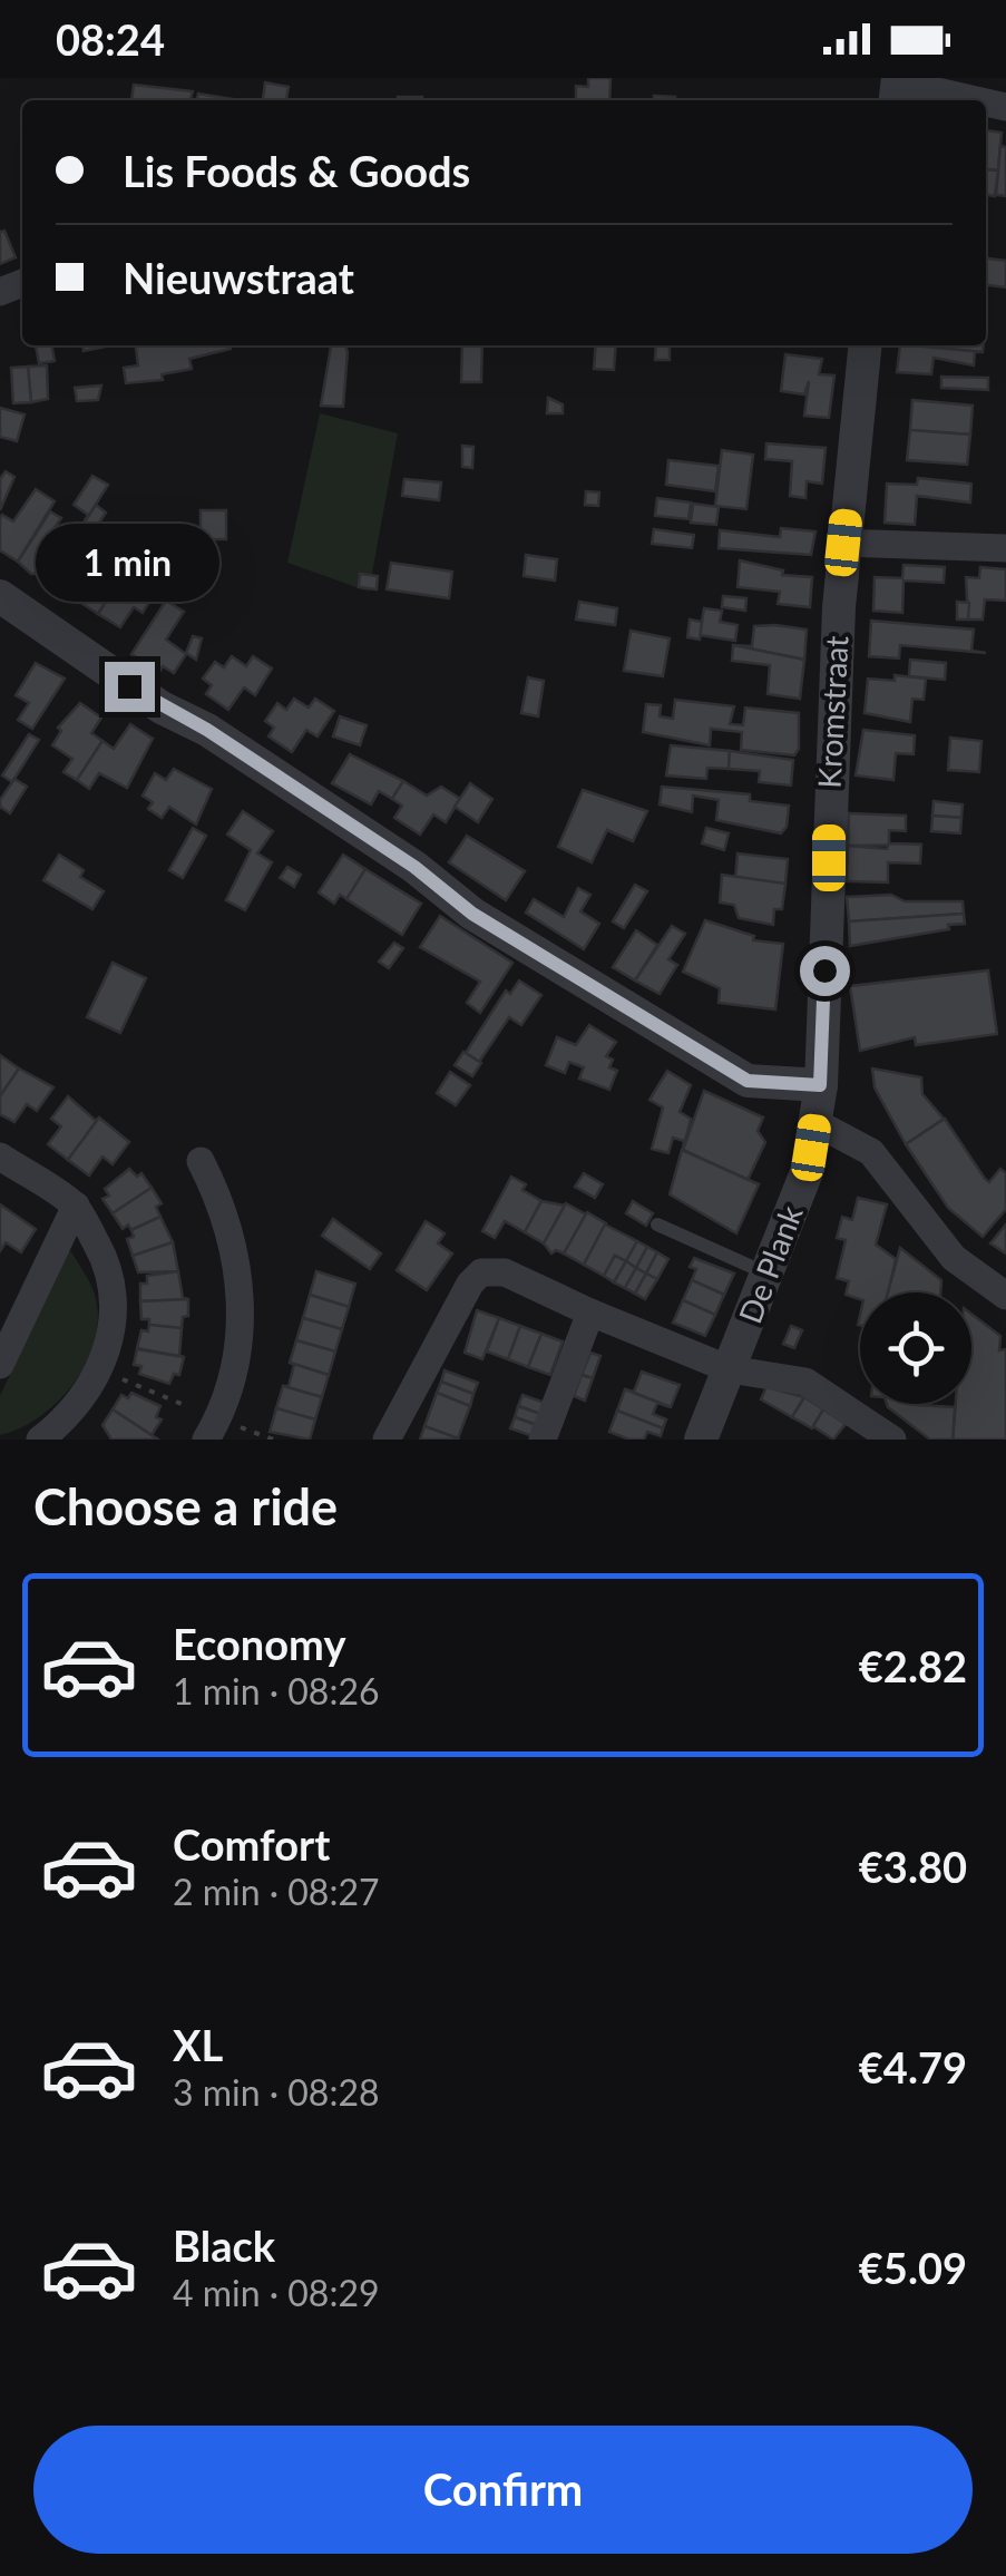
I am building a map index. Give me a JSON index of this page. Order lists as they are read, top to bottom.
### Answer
{
  "streets": {
    "street": ["Kromstraat", "De Plank"]
  },
  "crossings": [
    ["Kromstraat", "De Plank"]
  ],
  "page": {
    "status": "08:24",
    "banner": ["Lis Foods & Goods", "Nieuwstraat"],
    "bubble": "1 min",
    "heading": "Choose a ride",
    "list": [
      {
        "name": "Economy",
        "note": "1 min · 08:26",
        "value": "€2.82"
      },
      {
        "name": "Comfort",
        "note": "2 min · 08:27",
        "value": "€3.80"
      },
      {
        "name": "XL",
        "note": "3 min · 08:28",
        "value": "€4.79"
      },
      {
        "name": "Black",
        "note": "4 min · 08:29",
        "value": "€5.09"
      }
    ],
    "buttons": "Confirm"
  }
}
